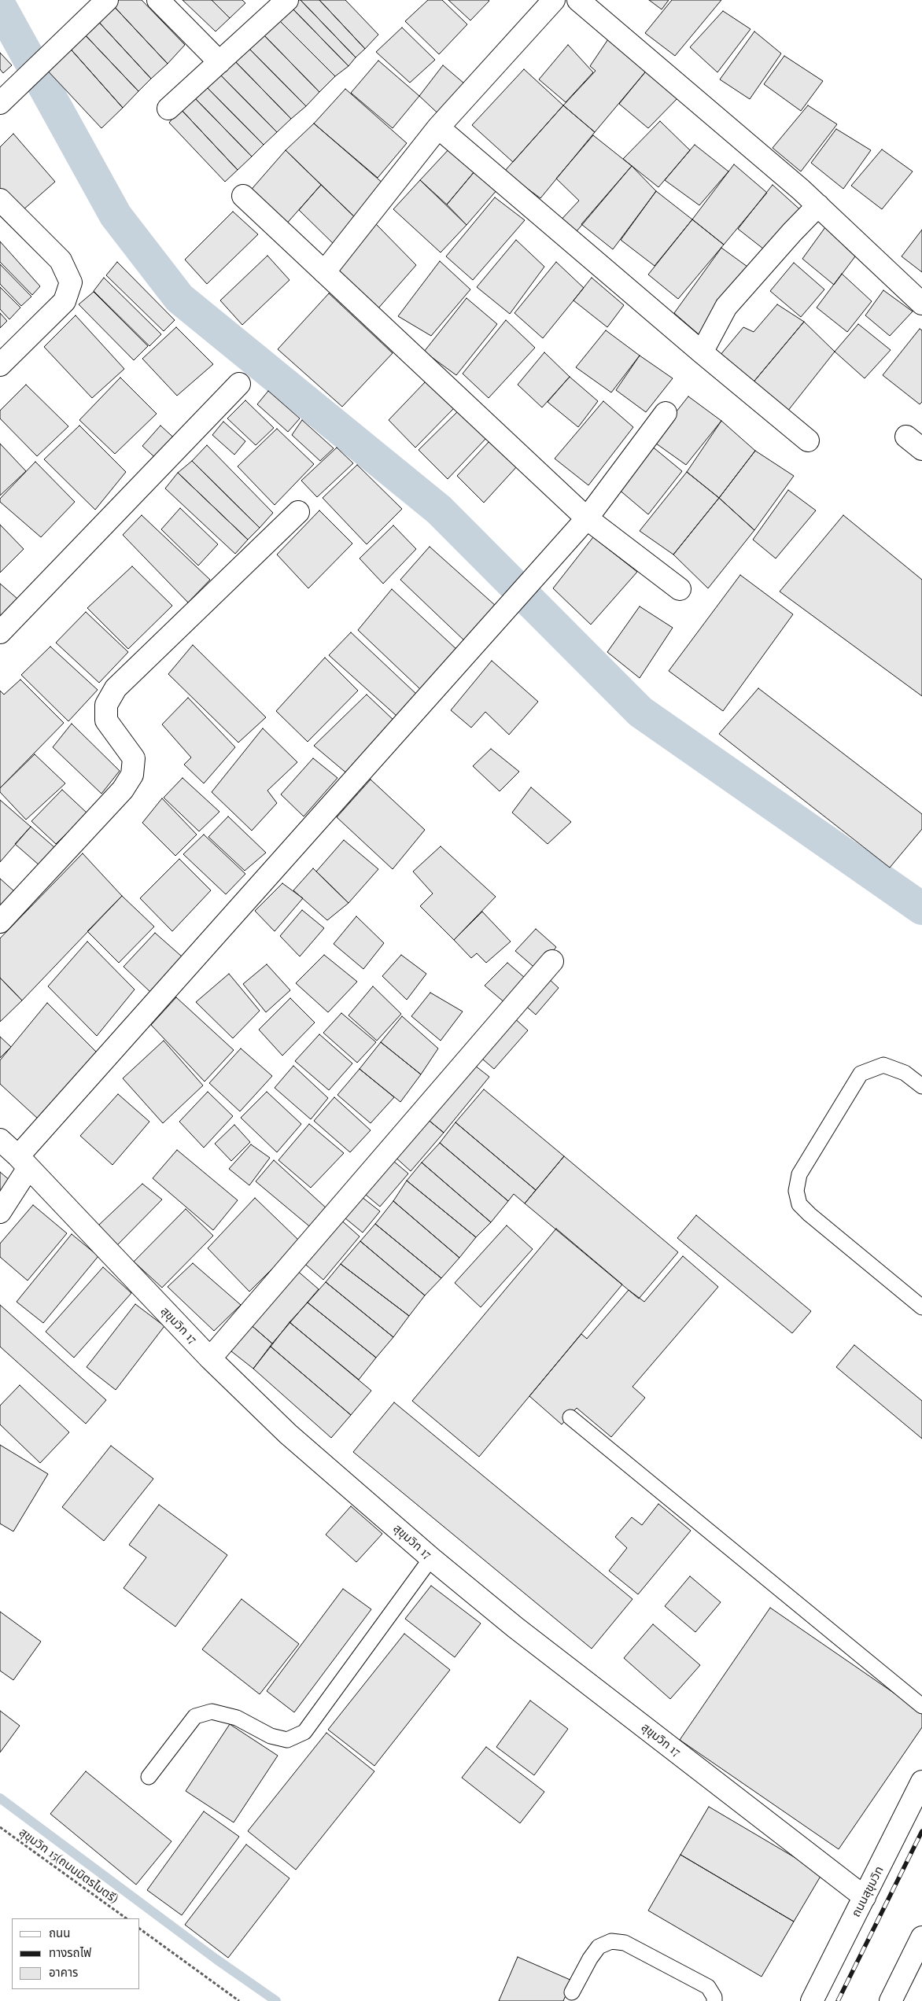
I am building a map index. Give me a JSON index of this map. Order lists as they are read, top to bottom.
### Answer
{
  "streets": {
    "main road": ["สุขุมวิท 17", "ถนนสุขุมวิท"],
    "path": ["สุขุมวิท 15(ถนนมิตรไมตรี)"]
  },
  "crossings": [
    ["สุขุมวิท 17", "ถนนสุขุมวิท"]
  ],
  "legend": ["ถนน", "ทางรถไฟ", "อาคาร"]
}
